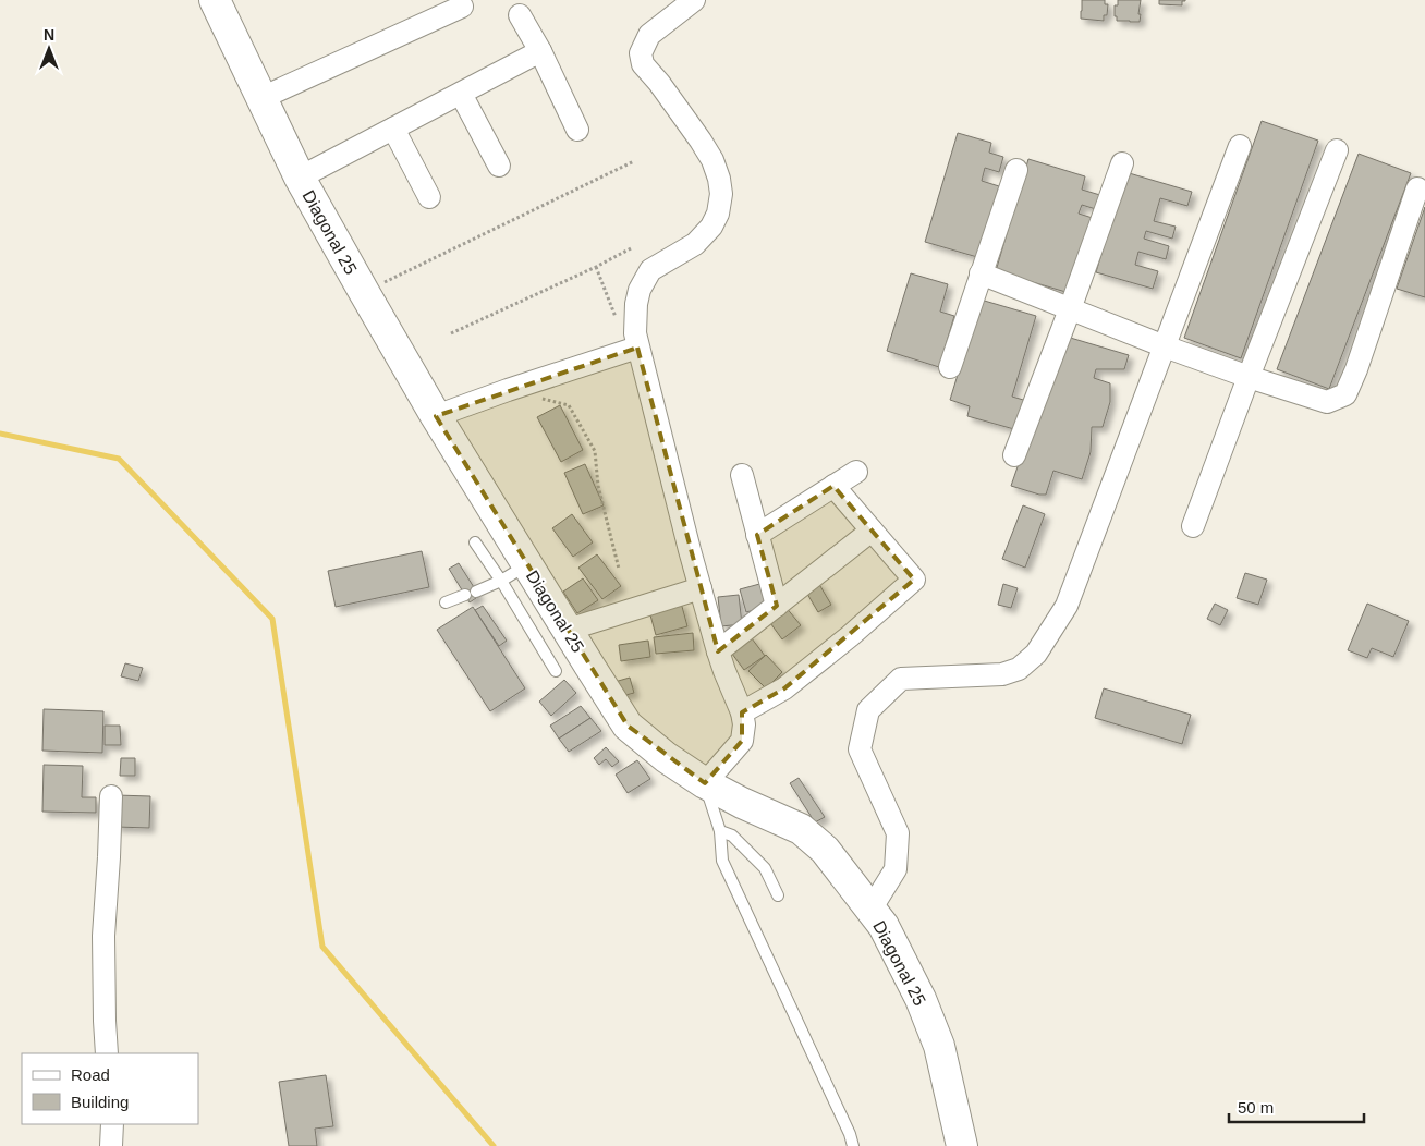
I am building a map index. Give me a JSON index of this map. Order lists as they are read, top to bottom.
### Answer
{
  "streets": {
    "street": ["Diagonal 25"]
  },
  "legend": ["Road", "Building"],
  "scale_bar": "50 m",
  "north": "top"
}
